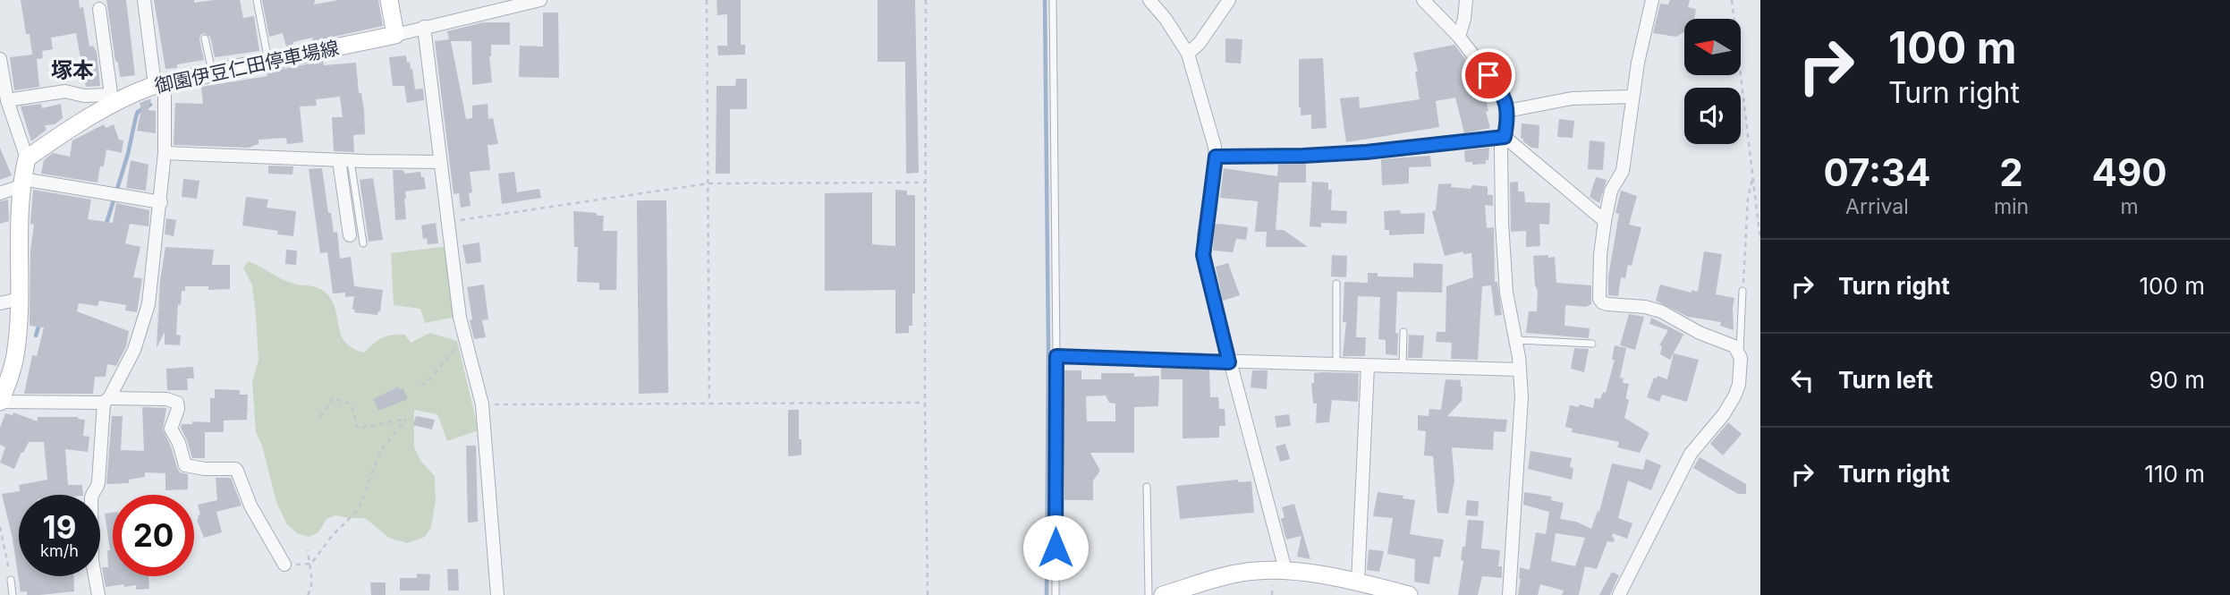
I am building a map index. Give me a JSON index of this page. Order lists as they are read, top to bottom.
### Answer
{
  "streets": {
    "main road": ["御園伊豆仁田停車場線"]
  },
  "districts": ["塚本"],
  "north": "left",
  "page": {
    "turn": ["100 m", "Turn right"],
    "eta": [
      "07:34",
      "Arrival",
      "2",
      "min",
      "490",
      "m"
    ],
    "list": [
      {
        "name": "Turn right",
        "value": "100 m"
      },
      {
        "name": "Turn left",
        "value": "90 m"
      },
      {
        "name": "Turn right",
        "value": "110 m"
      }
    ],
    "speed": "19 km/h",
    "limit": "20"
  }
}
